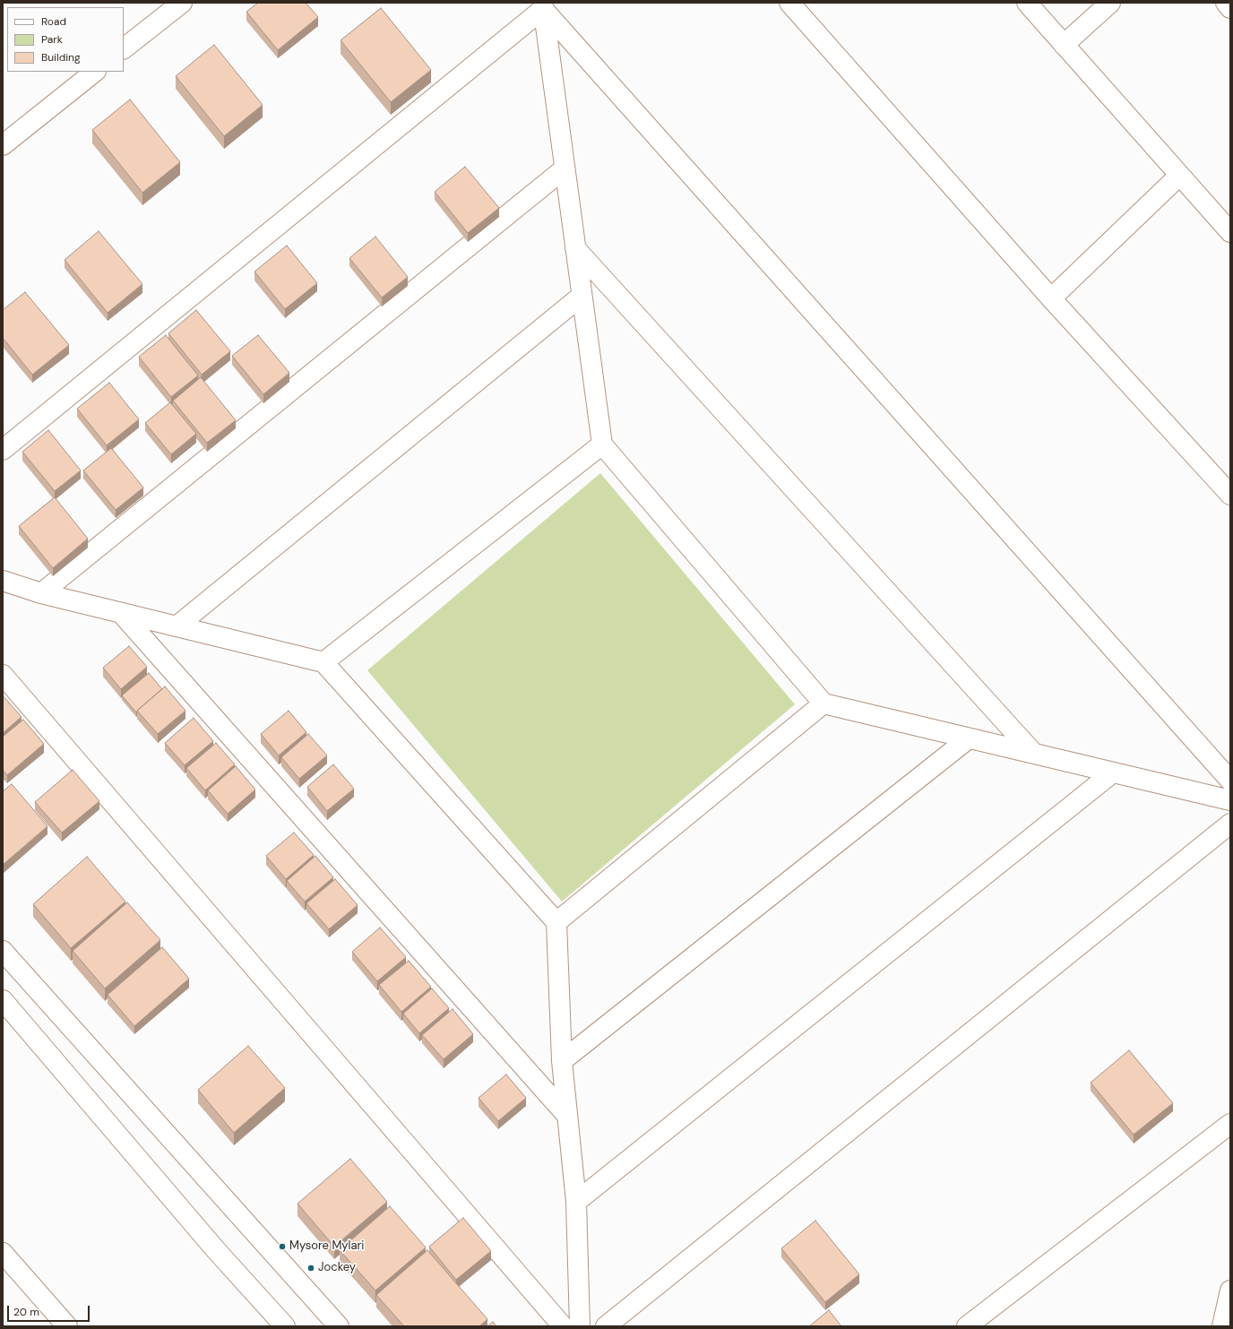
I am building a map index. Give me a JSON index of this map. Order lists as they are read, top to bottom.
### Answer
{
  "places": ["Mysore Mylari", "Jockey"],
  "legend": ["Road", "Park", "Building"],
  "scale_bar": "20 m"
}
